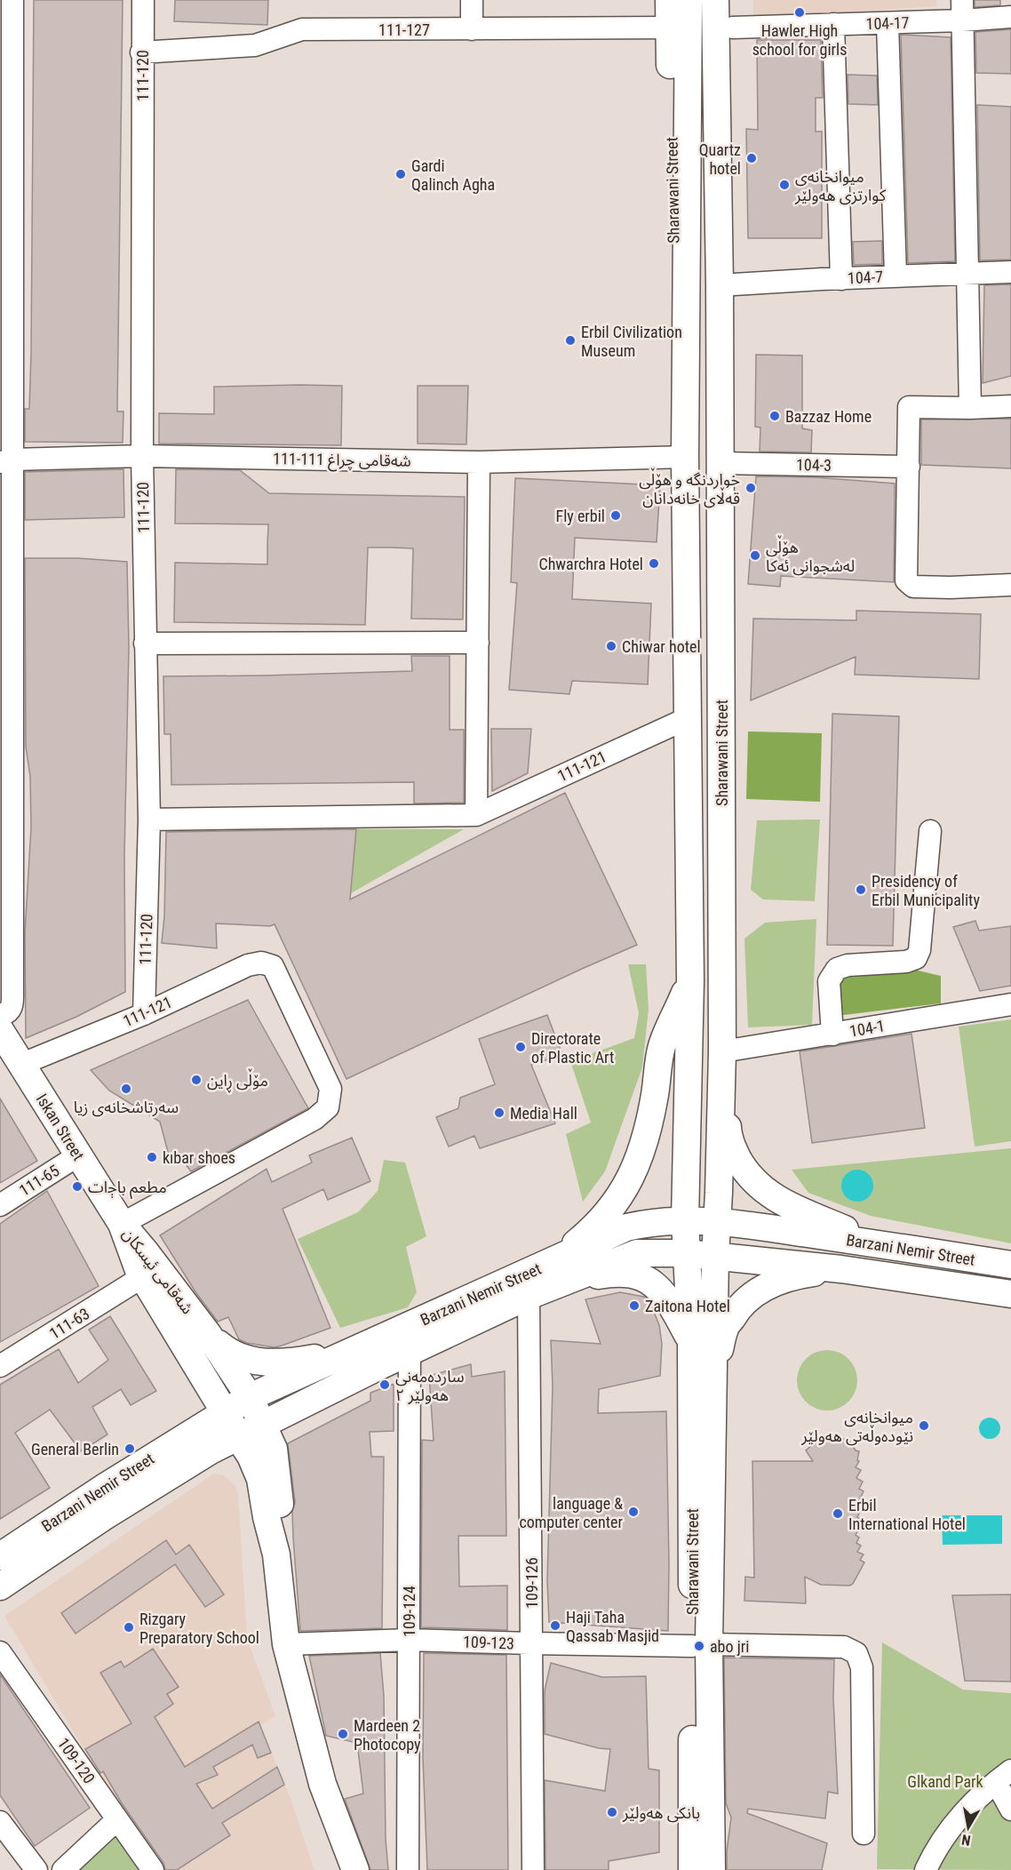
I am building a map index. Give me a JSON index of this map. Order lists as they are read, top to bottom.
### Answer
{
  "streets": {
    "main road": [
      "Sharawani Street",
      "Iskan Street",
      "Barzani Nemir Street",
      "شەقامی ئیسکان"
    ],
    "street": [
      "104-17",
      "111-127",
      "111-120",
      "104-7",
      "شەقامی چراغ 111-111",
      "104-3",
      "111-121",
      "104-1",
      "111-65",
      "111-63",
      "109-126",
      "109-124",
      "109-123",
      "109-120"
    ]
  },
  "crossings": [
    ["104-17", "Sharawani Street"],
    ["111-127", "111-120"],
    ["111-127", "Sharawani Street"],
    ["111-120", "شەقامی چراغ 111-111"],
    ["111-120", "111-121"],
    ["Sharawani Street", "104-7"],
    ["Sharawani Street", "شەقامی چراغ 111-111"],
    ["Sharawani Street", "104-3"],
    ["Sharawani Street", "111-121"],
    ["Sharawani Street", "104-1"],
    ["Sharawani Street", "Barzani Nemir Street"],
    ["Sharawani Street", "109-123"],
    ["111-121", "Iskan Street"],
    ["111-121", "شەقامی ئیسکان"],
    ["Iskan Street", "111-65"],
    ["Iskan Street", "شەقامی ئیسکان"],
    ["Barzani Nemir Street", "شەقامی ئیسکان"],
    ["Barzani Nemir Street", "109-126"],
    ["Barzani Nemir Street", "109-124"],
    ["109-126", "109-123"],
    ["109-124", "109-123"]
  ],
  "parks": ["Glkand Park"],
  "places": [
    "Hawler High school for girls",
    "Quartz hotel",
    "Gardi Qalinch Agha",
    "میوانخانەی کوارتزی هەولێر",
    "Erbil Civilization Museum",
    "Bazzaz Home",
    "خواردنگە و هۆڵی قەڵای خانەدانان",
    "Fly erbil",
    "هۆڵی لەشجوانی ئەکا",
    "Chwarchra Hotel",
    "Chiwar hotel",
    "Presidency of Erbil Municipality",
    "Directorate of Plastic Art",
    "مۆڵی ڕاین",
    "سەرتاشخانەی زیا",
    "Media Hall",
    "kıbar shoes",
    "مطعم باﭴات",
    "Zaitona Hotel",
    "ساردەمەنی هەولێر ٢",
    "میوانخانەی نێودەوڵەتی هەولێر",
    "General Berlin",
    "language & computer center",
    "Erbil International Hotel",
    "Haji Taha Qassab Masjid",
    "Rizgary Preparatory School",
    "abo jri",
    "Mardeen 2 Photocopy",
    "بانکی هەولێر"
  ],
  "north": "bottom"
}
